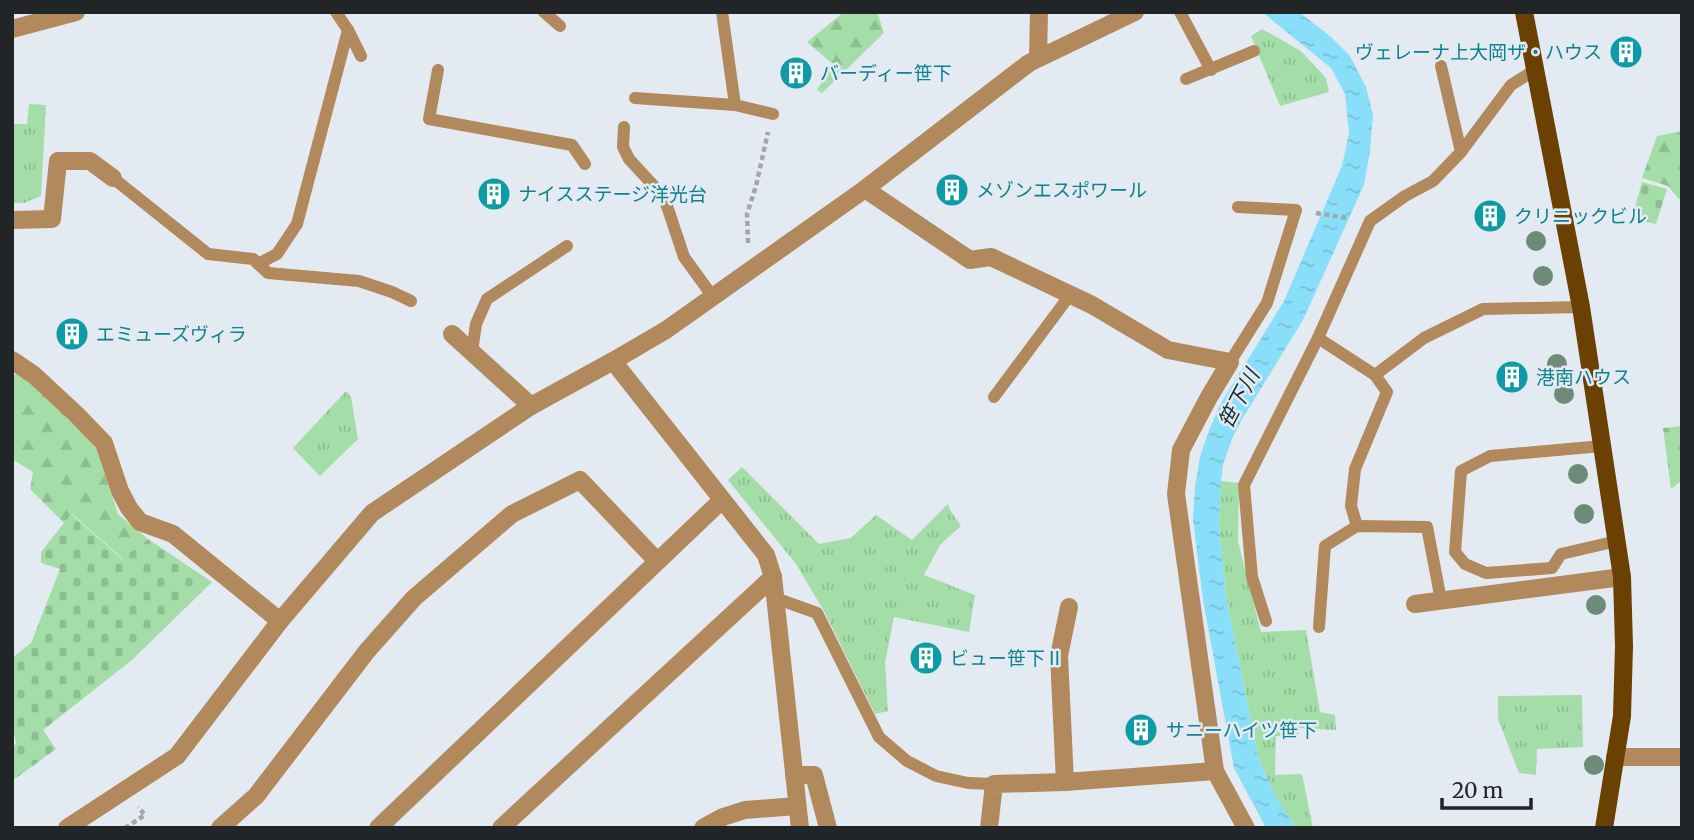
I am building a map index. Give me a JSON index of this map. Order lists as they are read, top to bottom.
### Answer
{
  "water": ["笹下川"],
  "places": {
    "building": [
      "ヴェレーナ上大岡ザ・ハウス",
      "バーディー笹下",
      "メゾンエスポワール",
      "ナイスステージ洋光台",
      "クリニックビル",
      "エミューズヴィラ",
      "港南ハウス",
      "ビュー笹下Ⅱ",
      "サニーハイツ笹下"
    ]
  },
  "scale_bar": "20 m"
}
